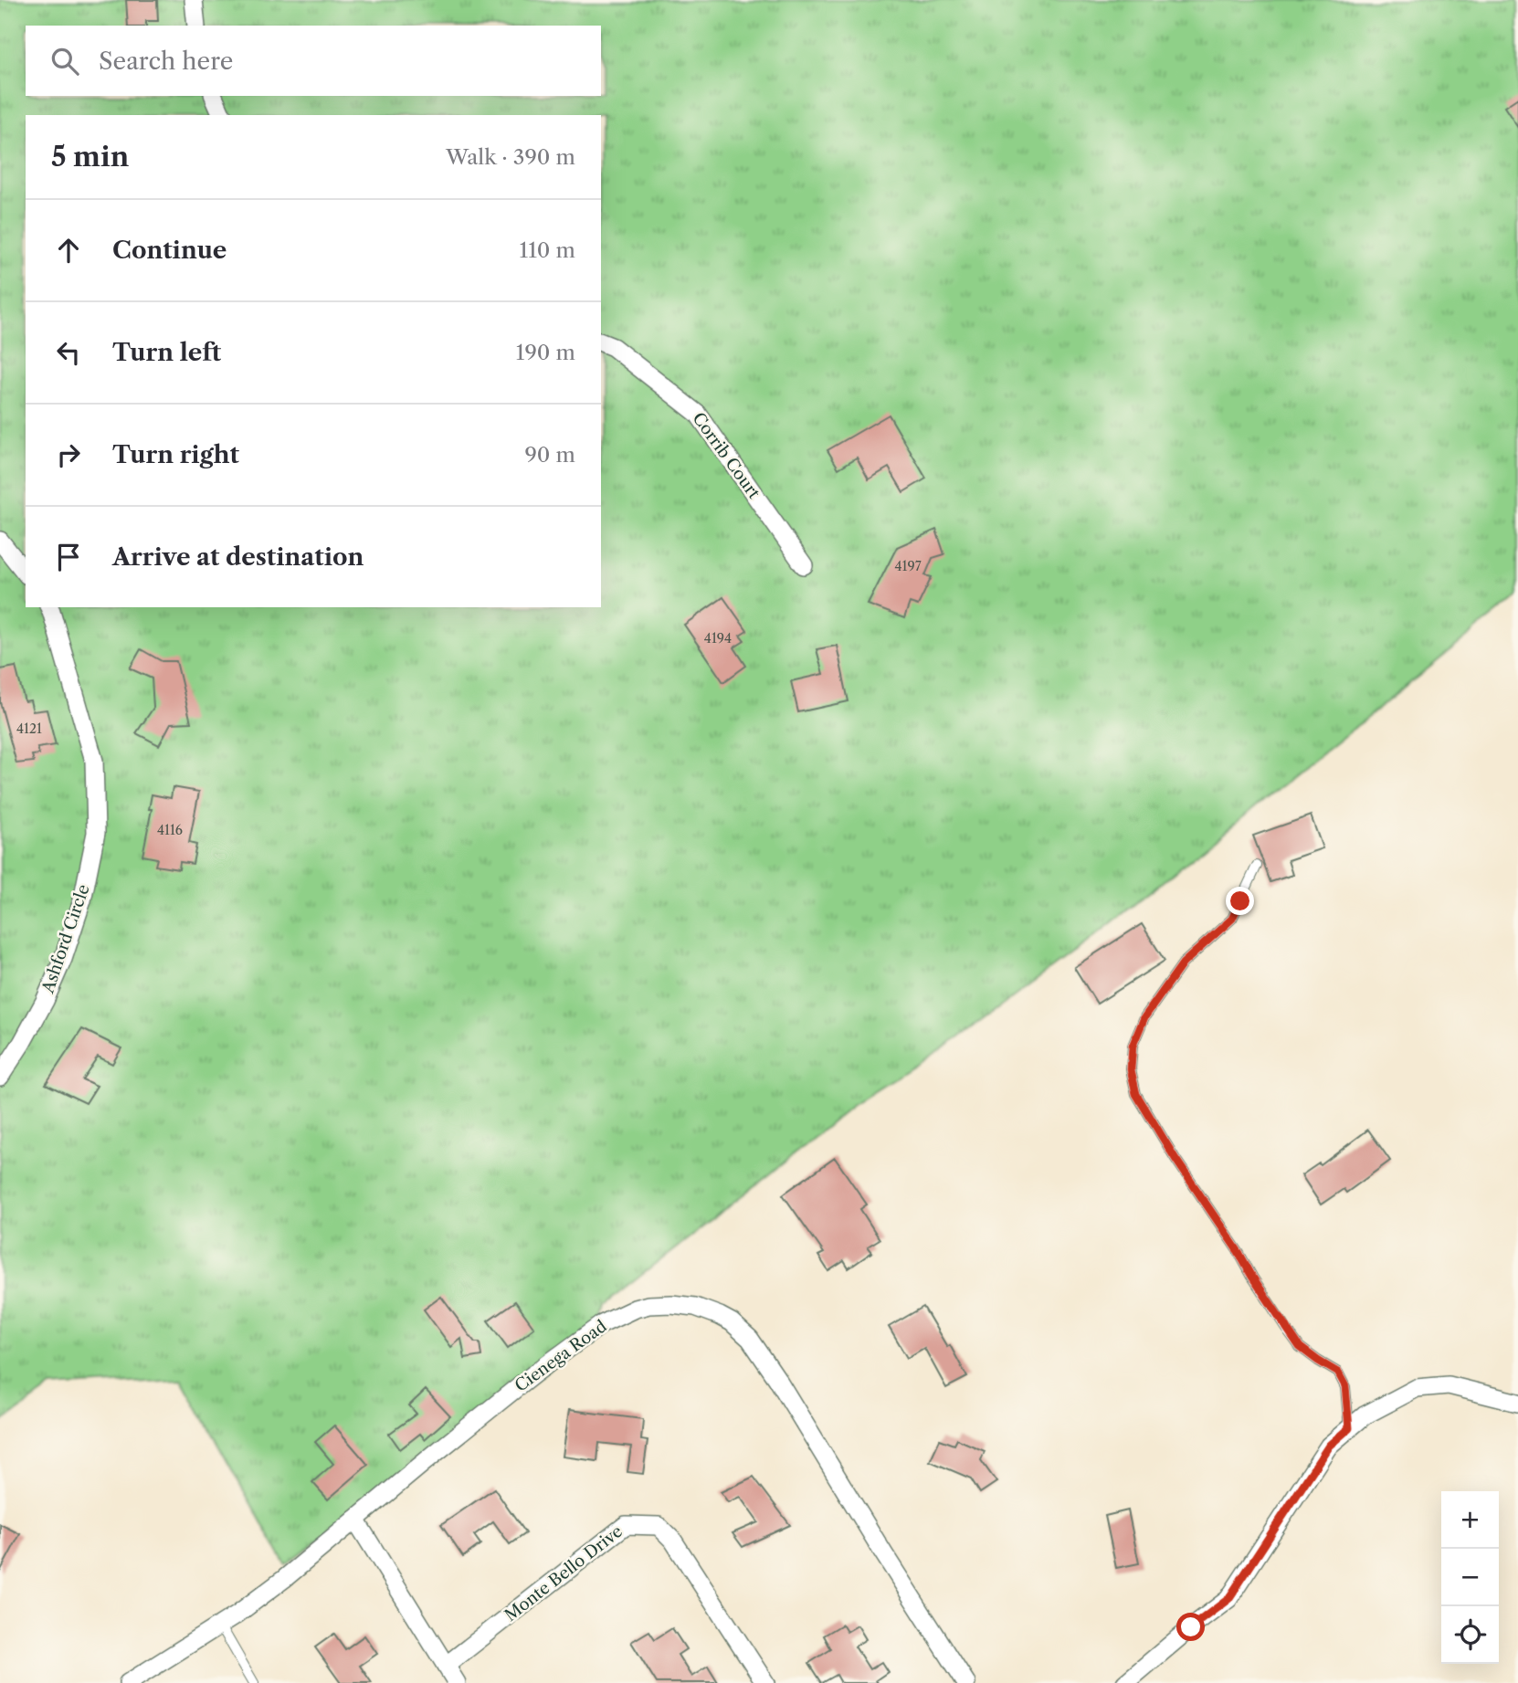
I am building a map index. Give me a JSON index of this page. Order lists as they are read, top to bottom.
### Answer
{
  "streets": {
    "street": [
      "Corrib Court",
      "Ashford Circle",
      "Cienega Road",
      "Monte Bello Drive"
    ]
  },
  "house_numbers": [
    "4197",
    "4194",
    "4121",
    "4116"
  ],
  "page": {
    "search": "Search here",
    "heading": ["5 min", "Walk · 390 m"],
    "list": [
      ["Continue", "110 m"],
      ["Turn left", "190 m"],
      ["Turn right", "90 m"],
      "Arrive at destination"
    ],
    "map_buttons": ["+", "−"]
  }
}
